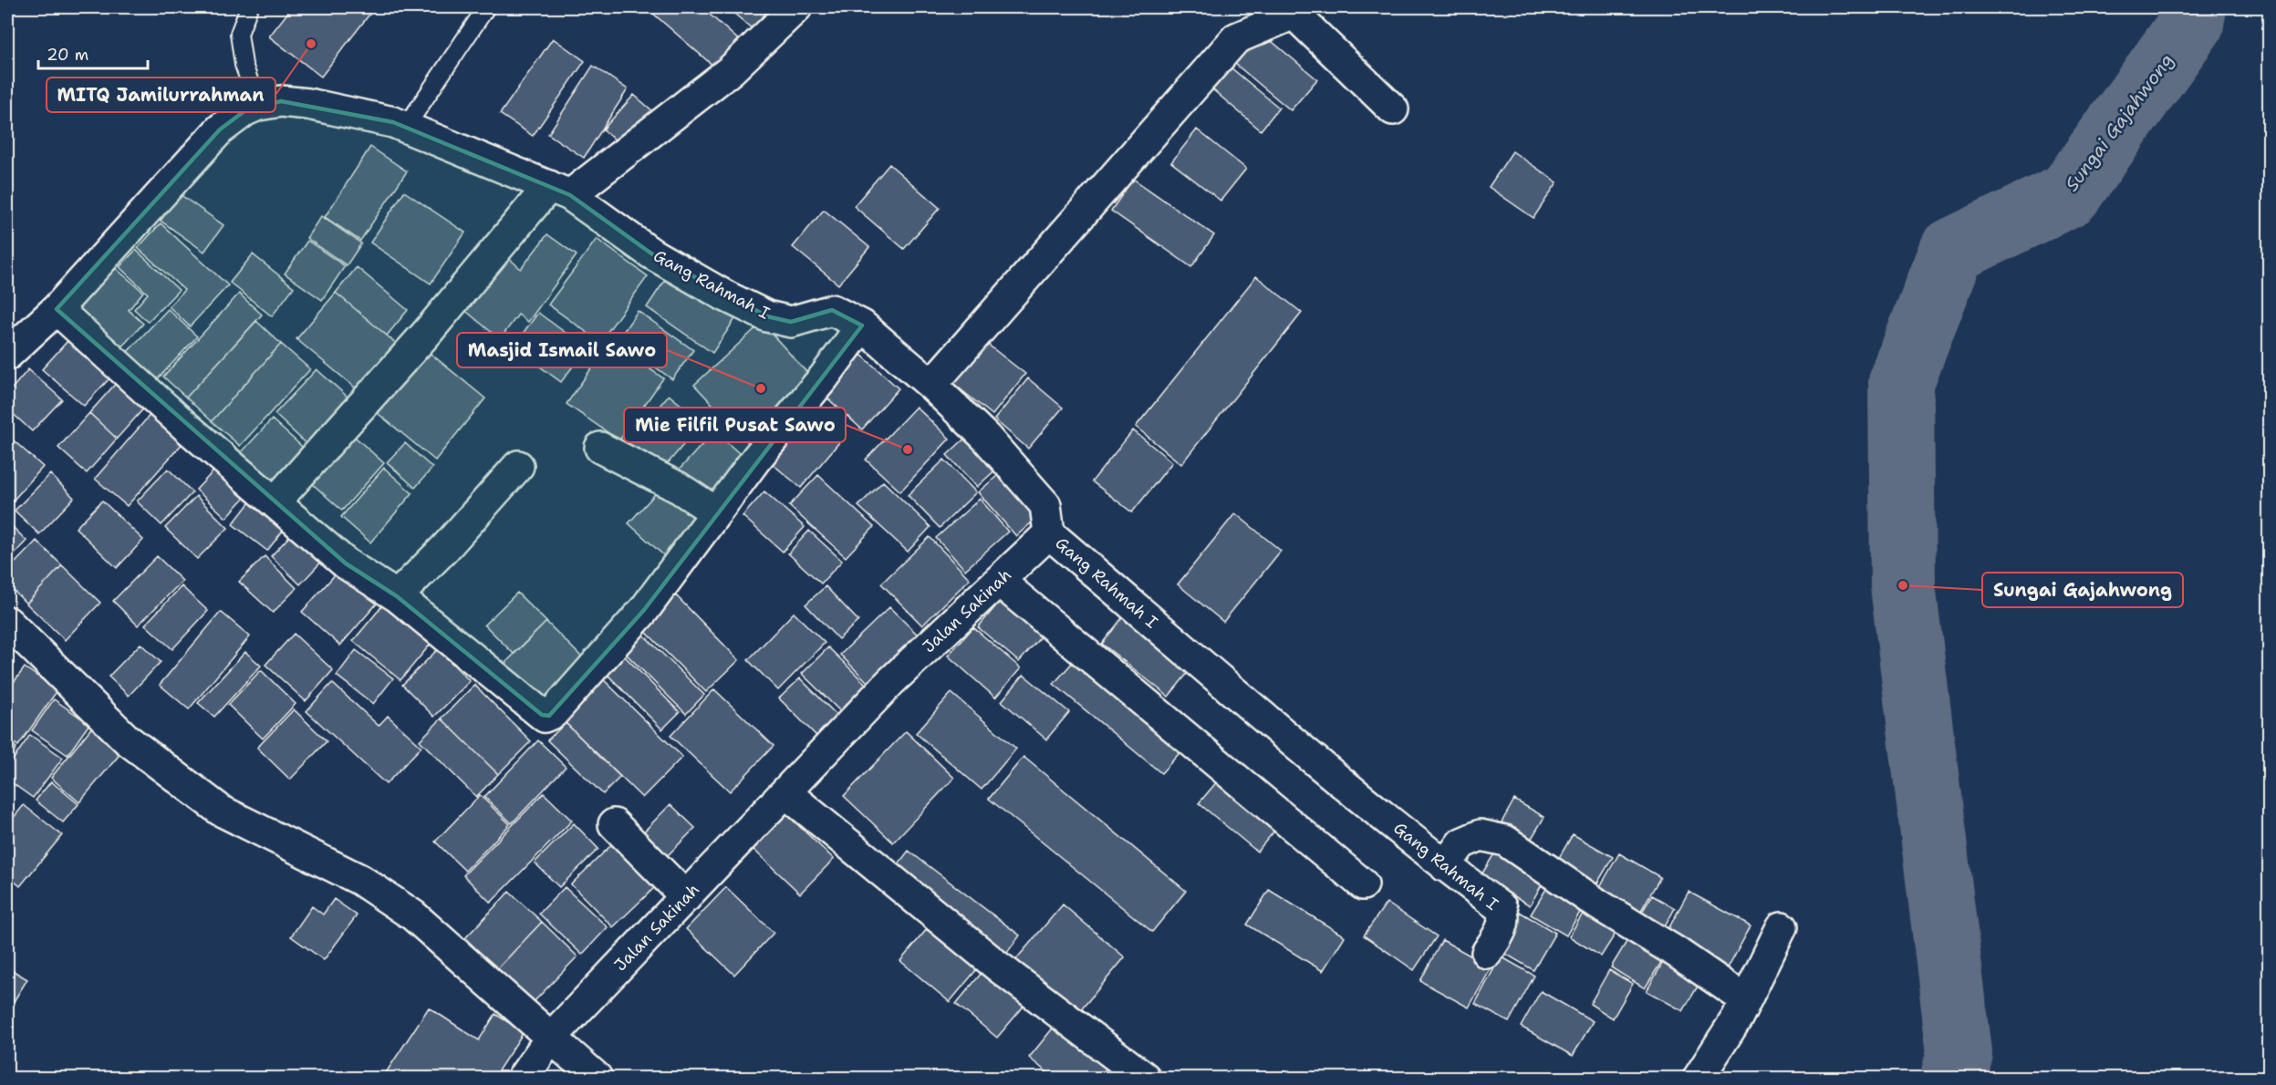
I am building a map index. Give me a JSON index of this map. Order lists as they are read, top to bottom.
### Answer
{
  "streets": {
    "street": ["Gang Rahmah I", "Jalan Sakinah"]
  },
  "crossings": [
    ["Gang Rahmah I", "Jalan Sakinah"]
  ],
  "water": ["Sungai Gajahwong"],
  "places": [
    "MITQ Jamilurrahman",
    "Masjid Ismail Sawo",
    "Mie Filfil Pusat Sawo",
    "Sungai Gajahwong"
  ],
  "scale_bar": "20 m"
}
